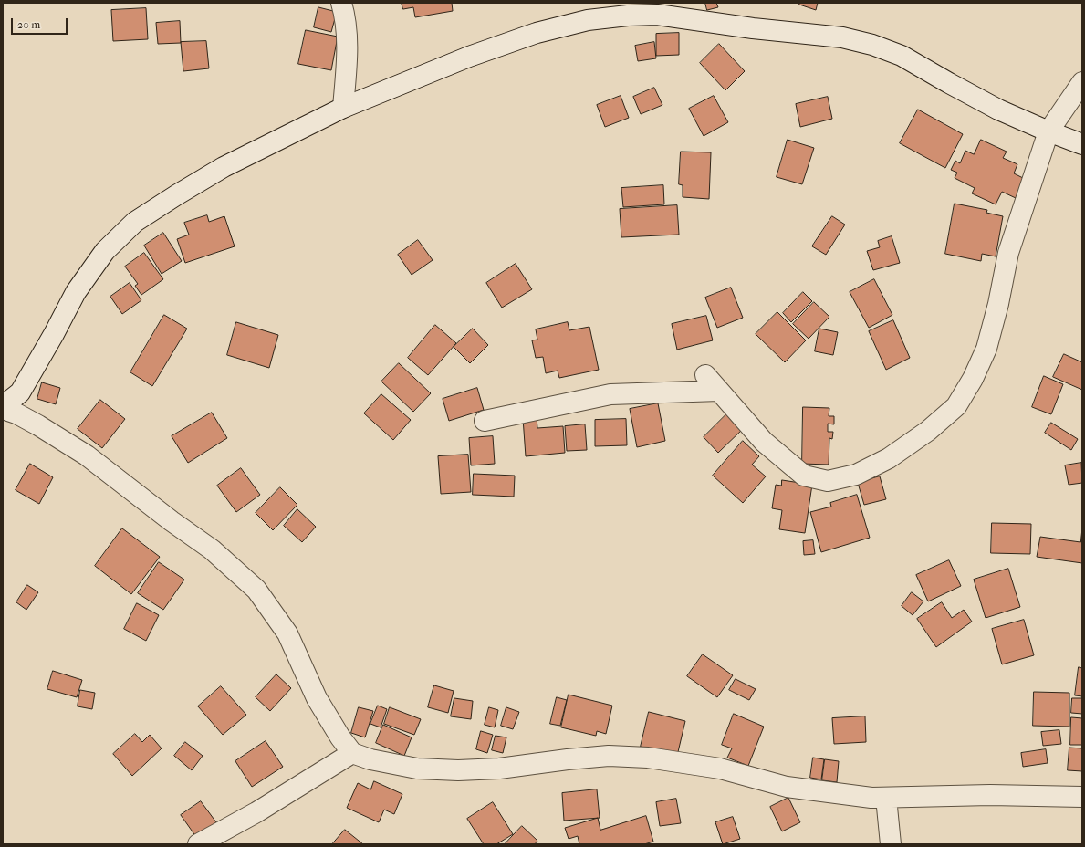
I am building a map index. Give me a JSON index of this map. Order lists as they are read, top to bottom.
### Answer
{
  "scale_bar": "20 m"
}
